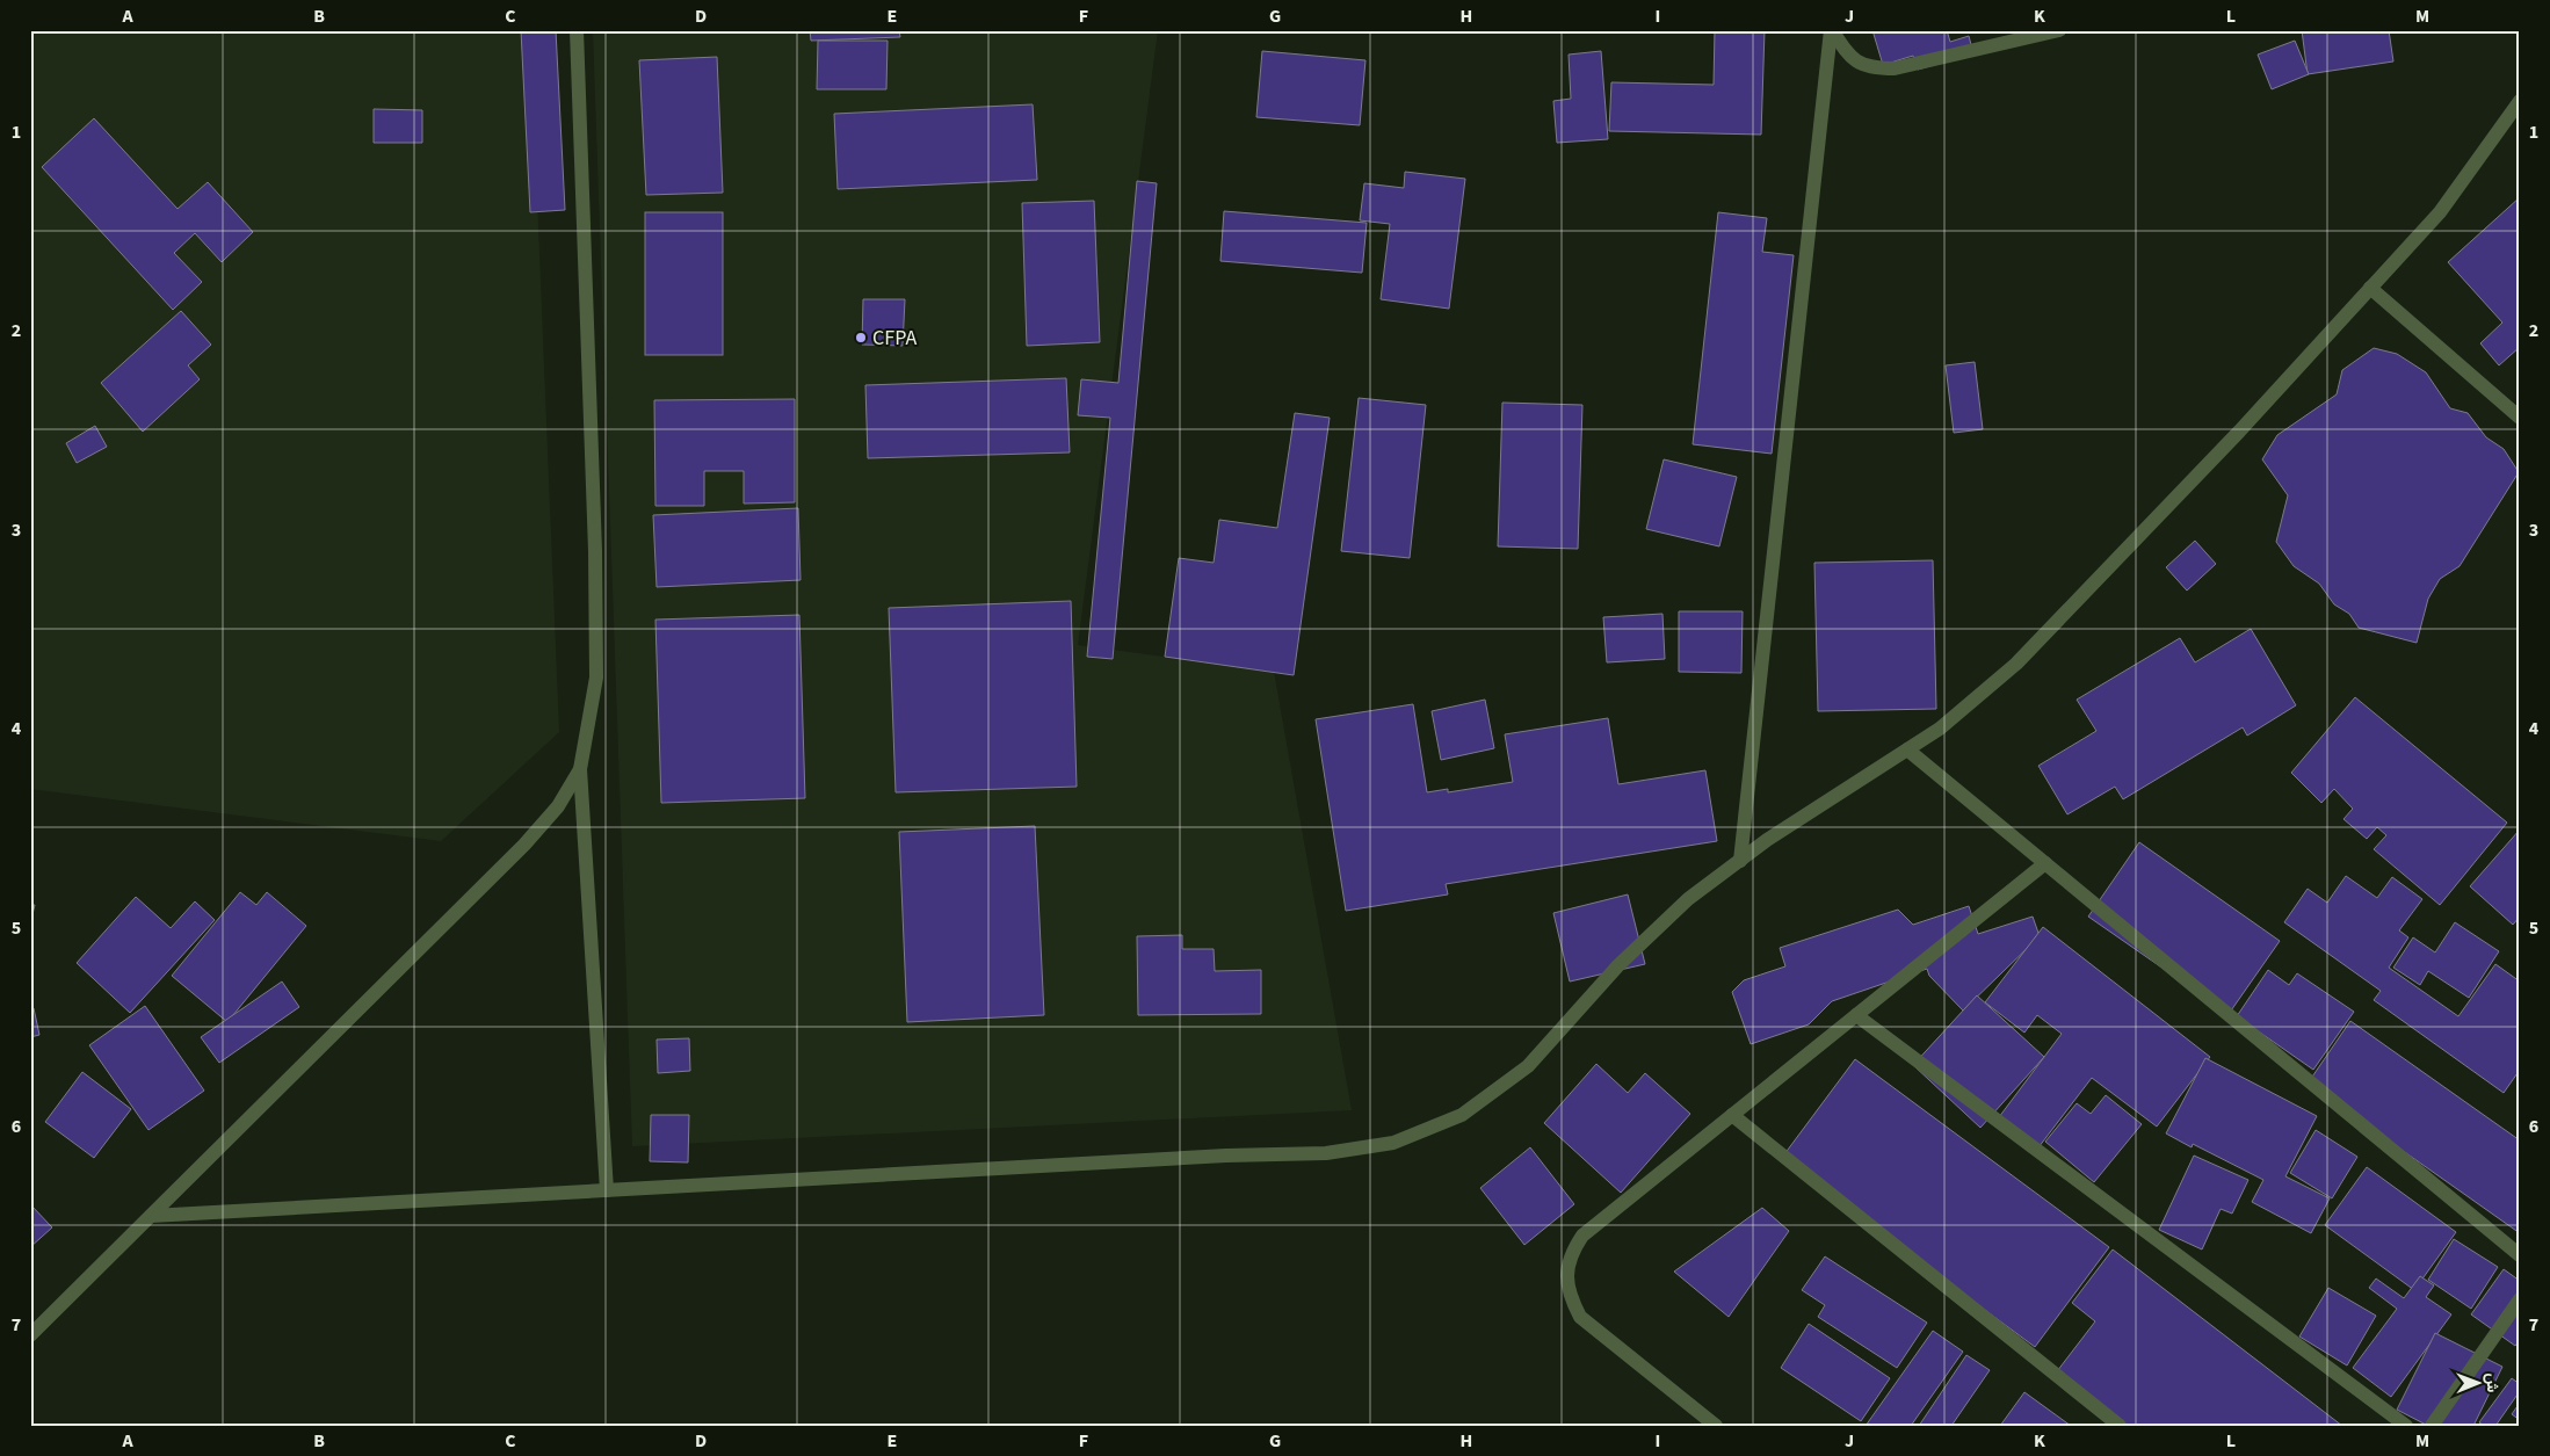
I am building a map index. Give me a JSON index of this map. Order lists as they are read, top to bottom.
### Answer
{
  "places": ["CFPA"],
  "north": "right",
  "grid": {
    "columns": [
      "A",
      "B",
      "C",
      "D",
      "E",
      "F",
      "G",
      "H",
      "I",
      "J",
      "K",
      "L",
      "M"
    ],
    "rows": [
      "1",
      "2",
      "3",
      "4",
      "5",
      "6",
      "7"
    ]
  }
}
